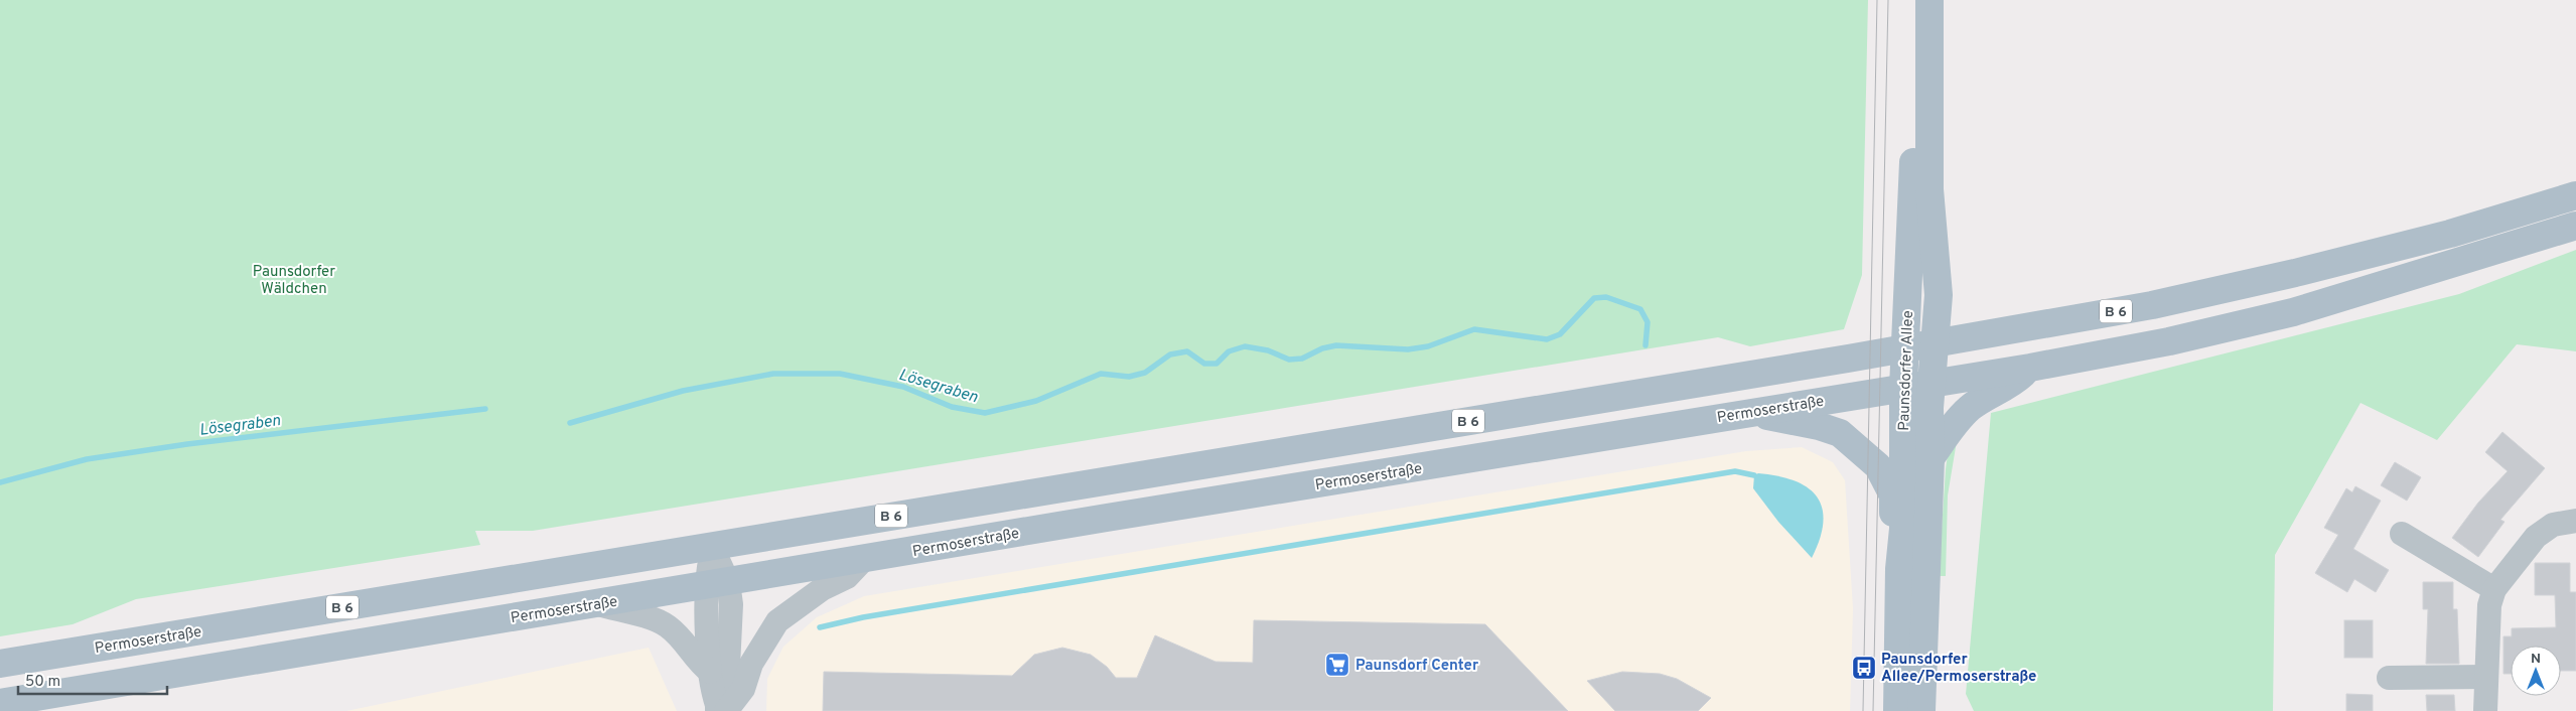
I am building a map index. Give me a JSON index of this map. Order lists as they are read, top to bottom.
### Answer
{
  "streets": {
    "main road": ["B 6", "Paunsdorfer Allee", "Permoserstraße"]
  },
  "crossings": [
    ["B 6", "Paunsdorfer Allee"],
    ["B 6", "Permoserstraße"],
    ["Paunsdorfer Allee", "Permoserstraße"]
  ],
  "water": ["Lösegraben"],
  "parks": ["Paunsdorfer Wäldchen"],
  "places": {
    "supermarket": ["Paunsdorf Center"],
    "bus stop": ["Paunsdorfer Allee/Permoserstraße"]
  },
  "scale_bar": "50 m",
  "north": "top"
}
